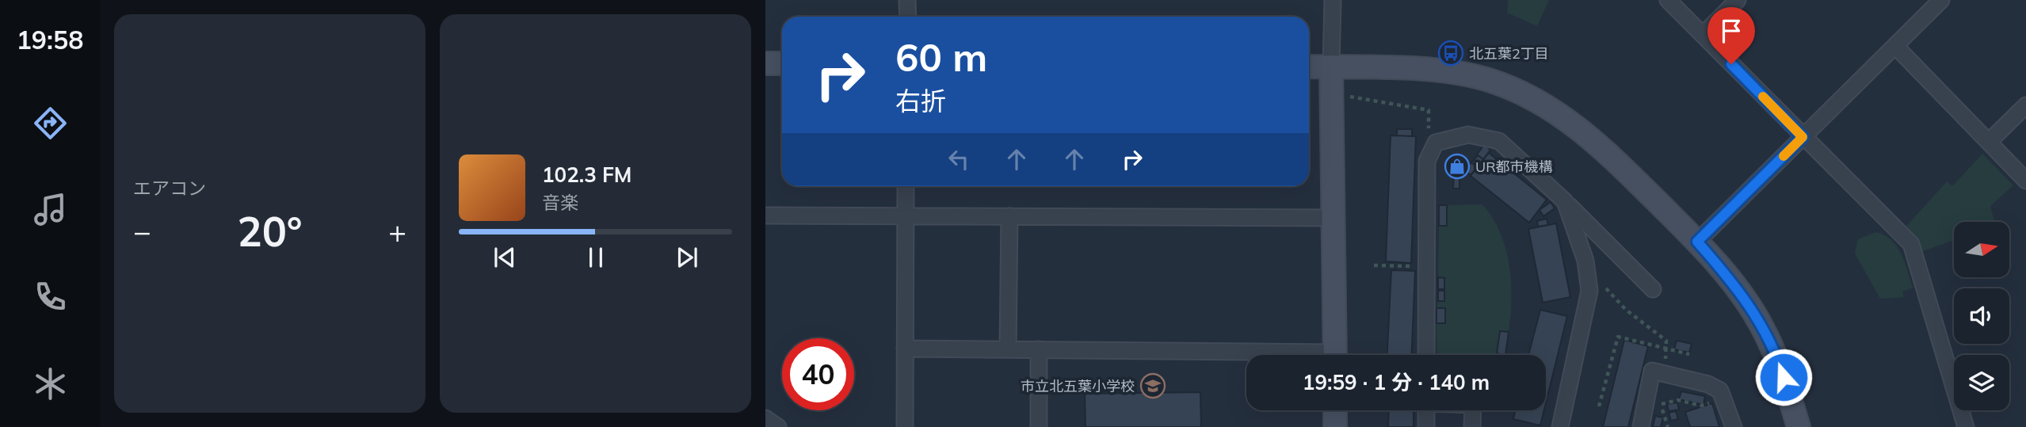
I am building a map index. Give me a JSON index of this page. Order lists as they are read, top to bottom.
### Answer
{
  "places": {
    "bus stop": ["北五葉2丁目"],
    "shop": ["UR都市機構"],
    "school or university": ["市立北五葉小学校"]
  },
  "north": "right",
  "page": {
    "tabs": "19:58",
    "tile": "エアコン",
    "turn": ["60 m", "右折"],
    "song": ["102.3 FM", "音楽"],
    "heat": ["−", "20°", "+"],
    "limit": "40",
    "trip": "19:59 · 1 分 · 140 m"
  }
}
